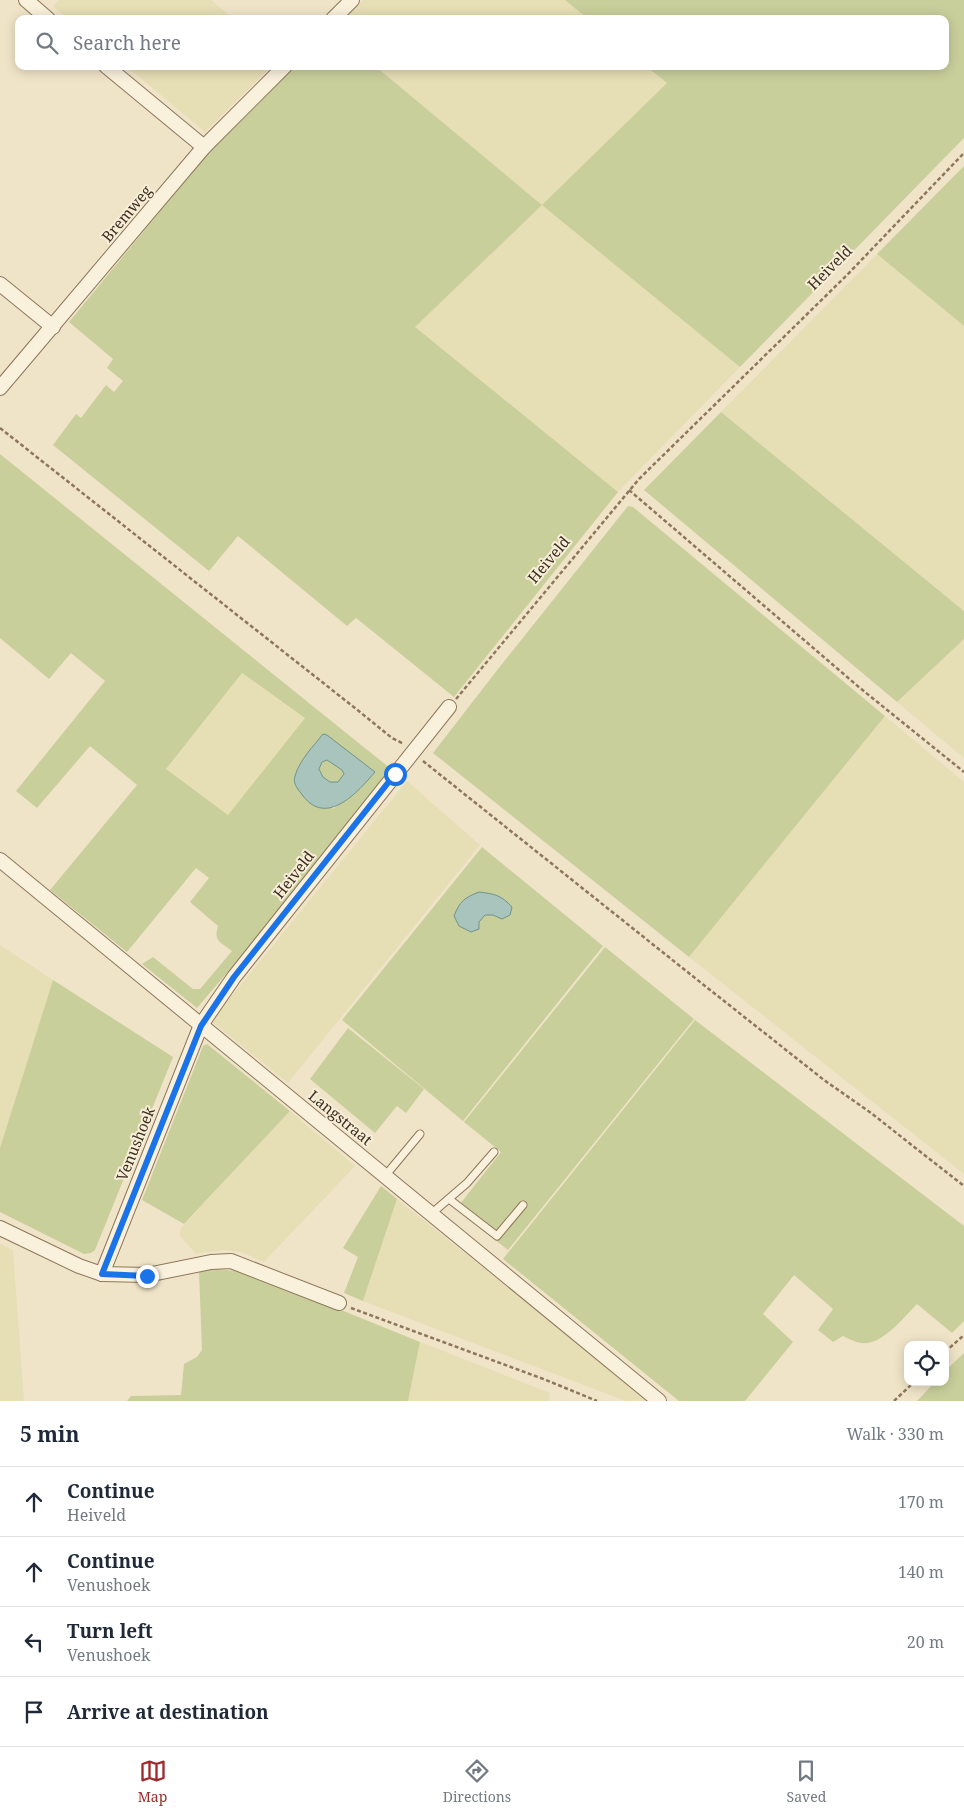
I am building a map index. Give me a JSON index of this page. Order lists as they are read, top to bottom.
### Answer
{
  "streets": {
    "street": [
      "Bremweg",
      "Heiveld",
      "Langstraat",
      "Venushoek"
    ]
  },
  "crossings": [
    ["Heiveld", "Langstraat"],
    ["Heiveld", "Venushoek"],
    ["Langstraat", "Venushoek"]
  ],
  "page": {
    "search": "Search here",
    "heading": ["5 min", "Walk · 330 m"],
    "list": [
      ["Continue", "Heiveld", "170 m"],
      ["Continue", "Venushoek", "140 m"],
      ["Turn left", "Venushoek", "20 m"],
      "Arrive at destination"
    ],
    "nav": ["Map", "Directions", "Saved"]
  }
}
